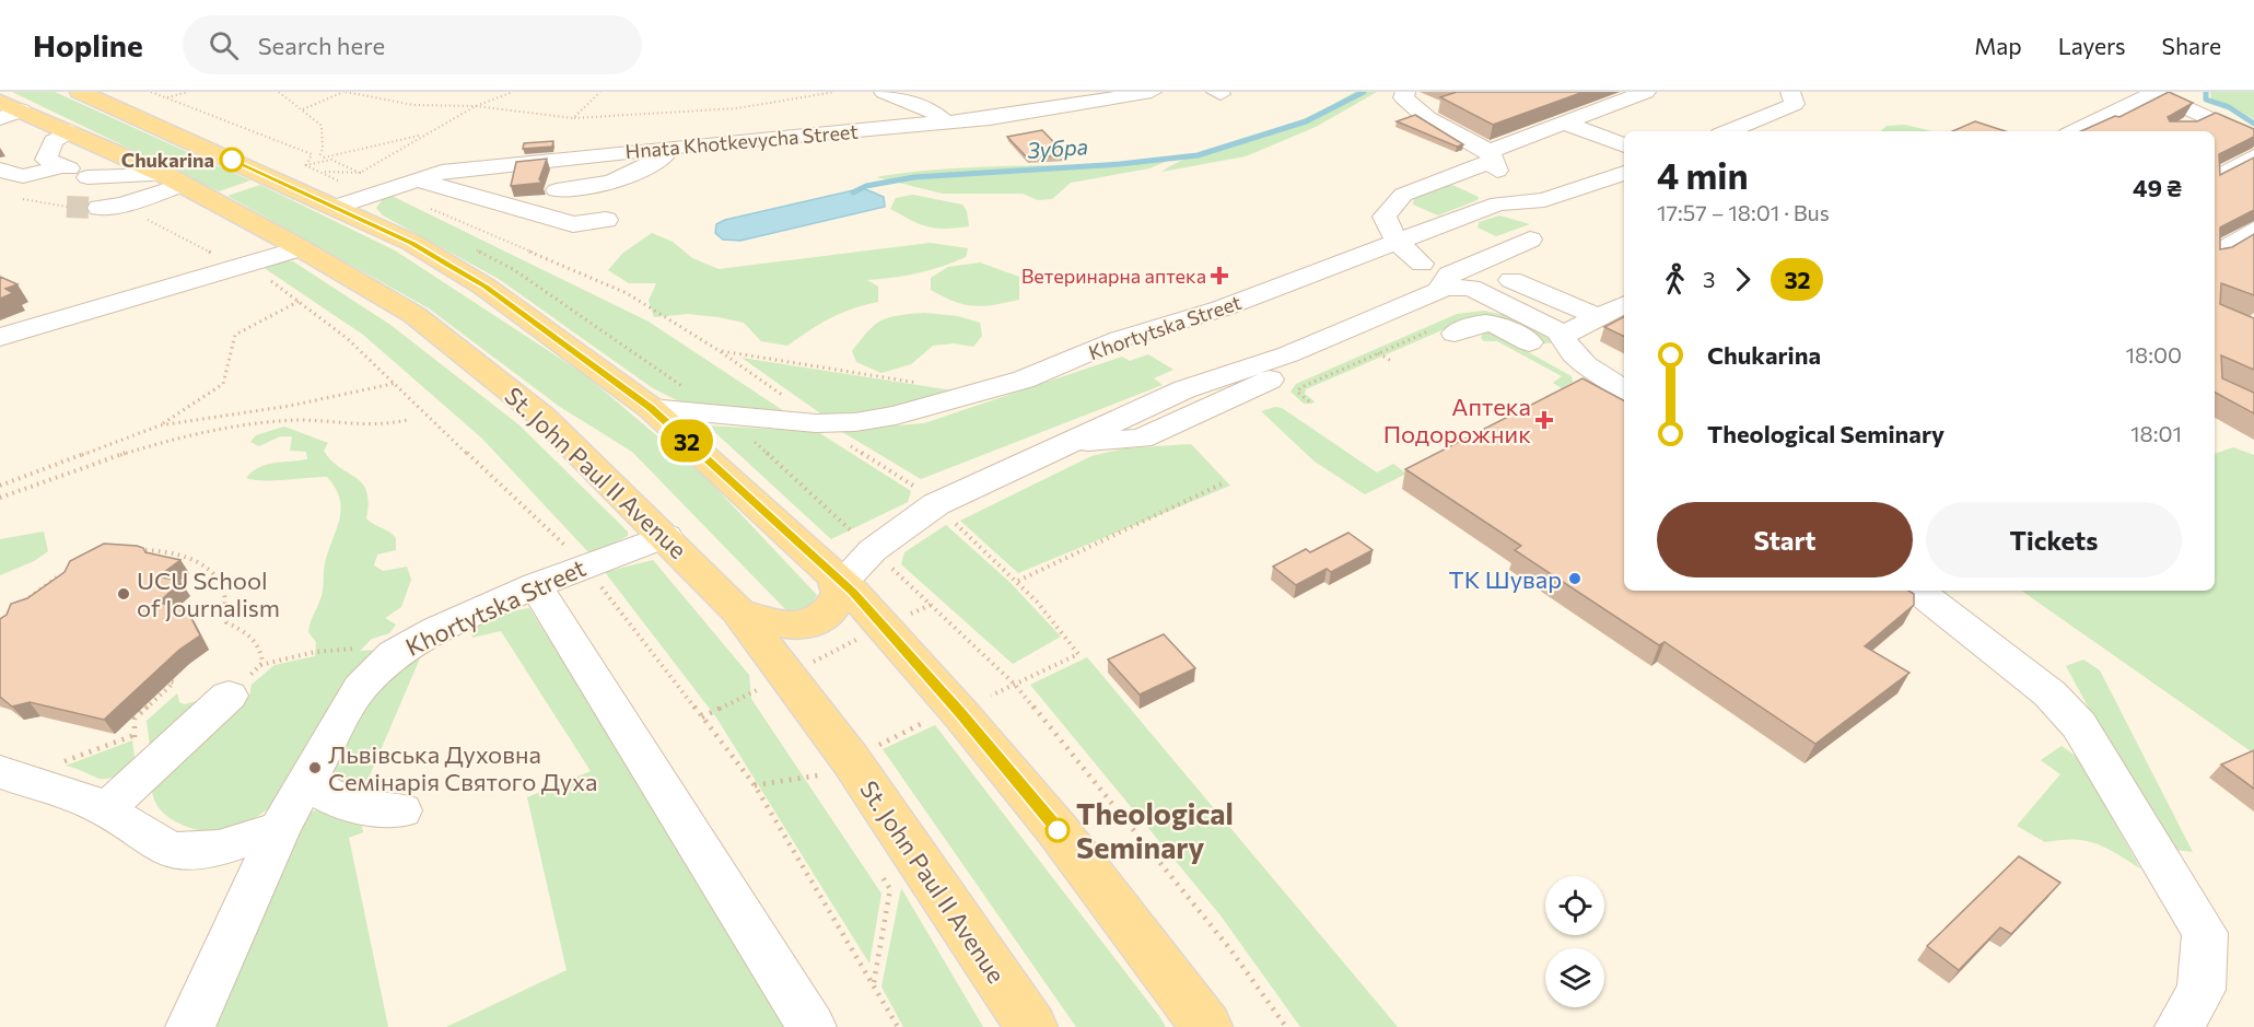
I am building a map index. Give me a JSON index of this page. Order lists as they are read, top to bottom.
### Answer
{
  "streets": {
    "main road": ["St. John Paul II Avenue"],
    "street": ["Hnata Khotkevycha Street", "Khortytska Street"]
  },
  "crossings": [
    ["Khortytska Street", "St. John Paul II Avenue"]
  ],
  "water": ["Зубра"],
  "places": {
    "other": [
      "Chukarina",
      "ТК Шувар",
      "UCU School of Journalism",
      "Львівська Духовна Семінарія Святого Духа",
      "Theological Seminary"
    ],
    "health": ["Ветеринарна аптека", "Аптека Подорожник"]
  },
  "lines": ["bus line 32"],
  "page": {
    "header": "Hopline",
    "search": "Search here",
    "nav": ["Map", "Layers", "Share"],
    "on_map": "32",
    "heading": ["4 min", "17:57 – 18:01 · Bus", "49 ₴"],
    "legs": ["3", "32"],
    "list": [
      {
        "name": "Chukarina",
        "value": "18:00"
      },
      {
        "name": "Theological Seminary",
        "value": "18:01"
      }
    ],
    "buttons": ["Start", "Tickets"]
  }
}
